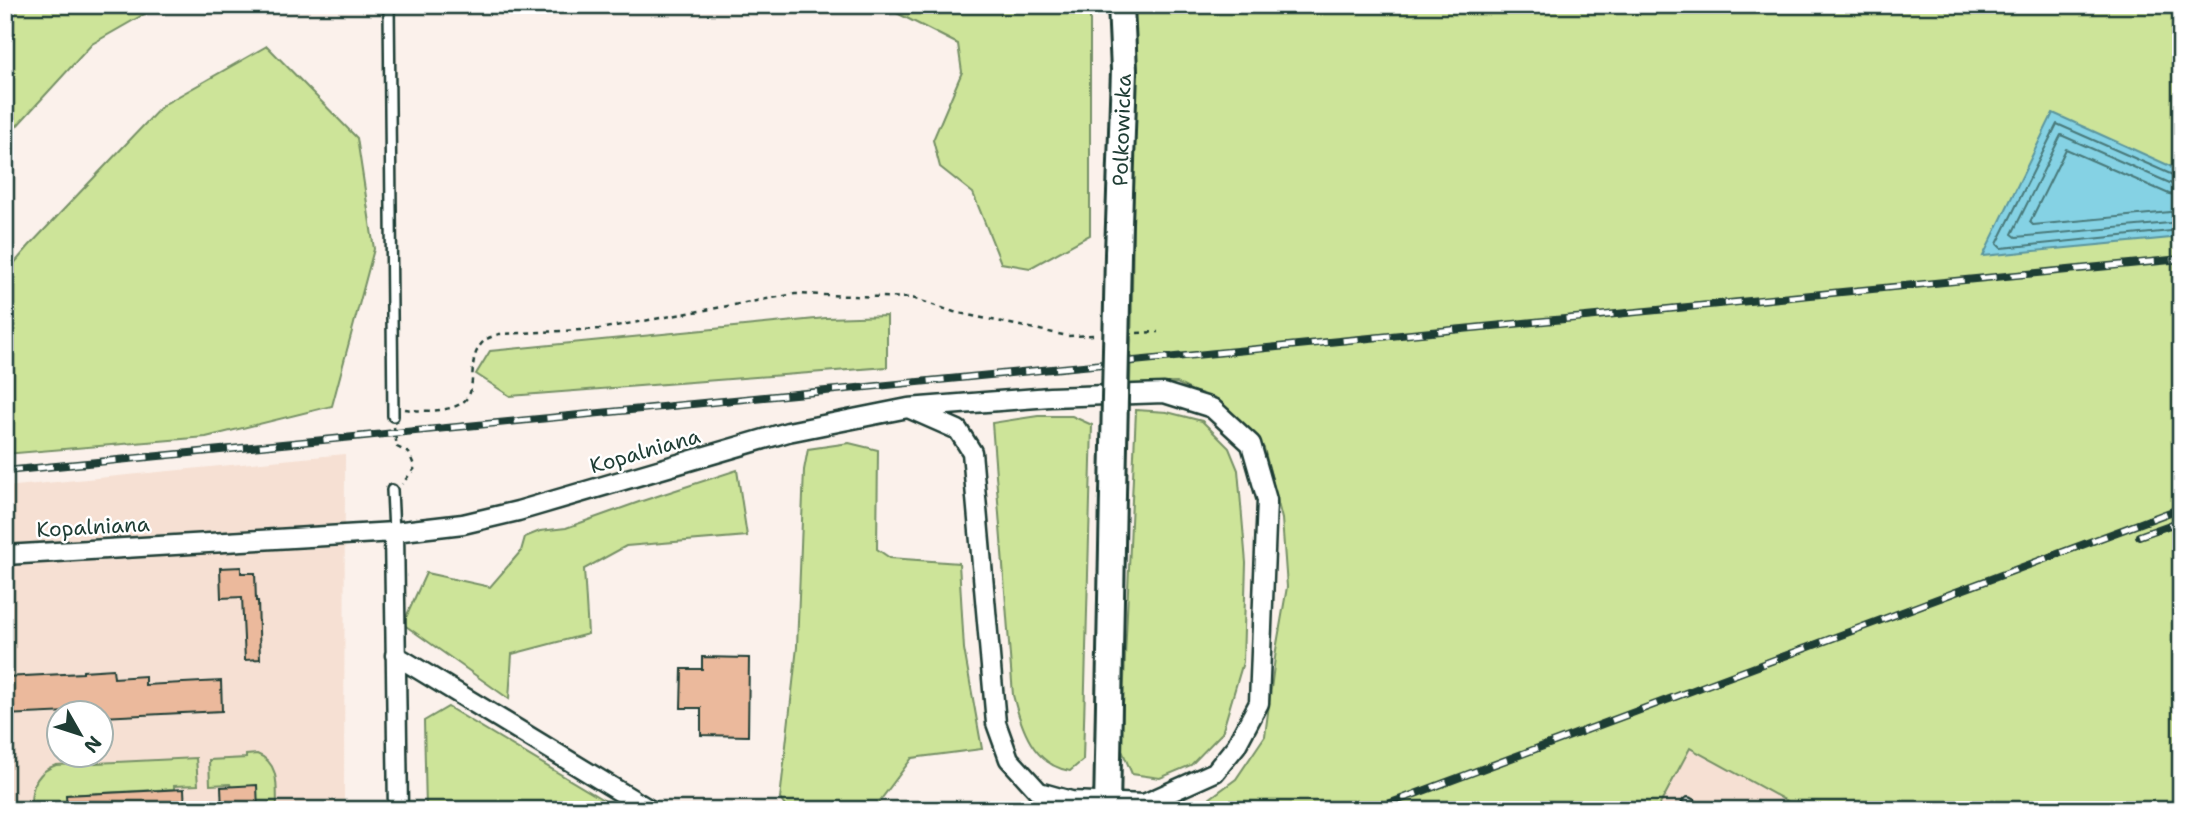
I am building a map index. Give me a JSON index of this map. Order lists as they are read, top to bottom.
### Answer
{
  "streets": {
    "main road": ["Polkowicka"],
    "street": ["Kopalniana"]
  },
  "crossings": [
    ["Polkowicka", "Kopalniana"]
  ],
  "north": "bottom right"
}
